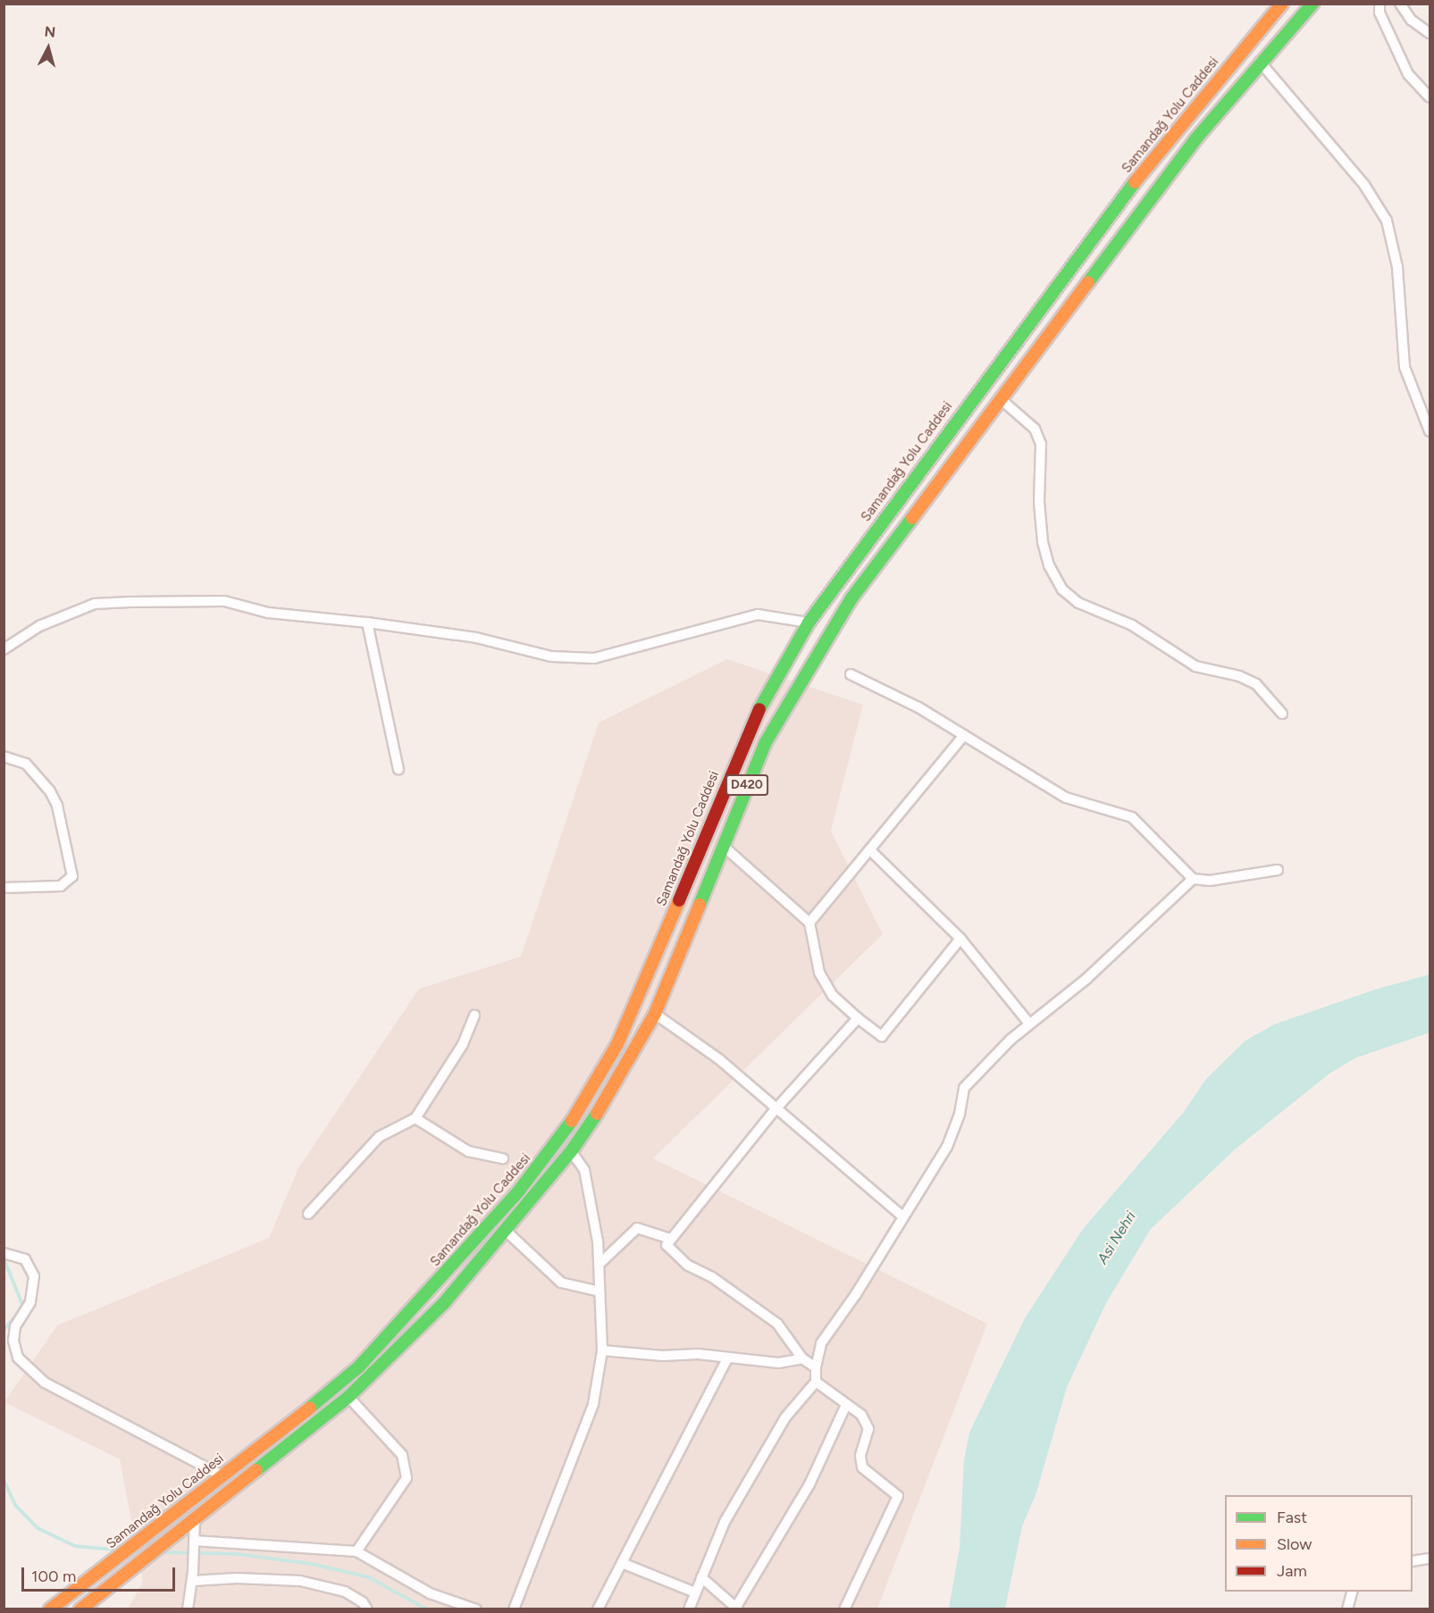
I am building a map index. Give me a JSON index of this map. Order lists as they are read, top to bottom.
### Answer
{
  "streets": {
    "highway": ["Samandağ Yolu Caddesi", "D420"]
  },
  "water": ["Asi Nehri"],
  "legend": ["Fast", "Slow", "Jam"],
  "scale_bar": "100 m",
  "north": "top"
}
